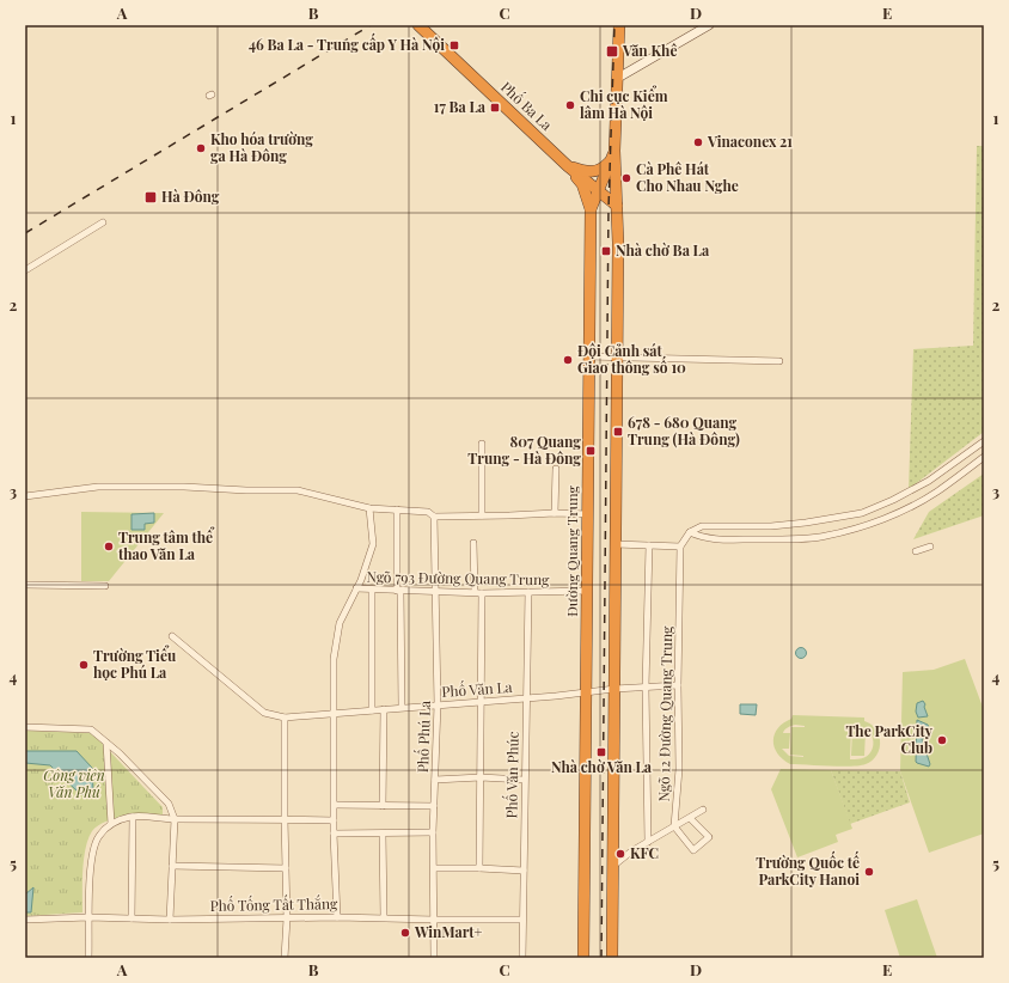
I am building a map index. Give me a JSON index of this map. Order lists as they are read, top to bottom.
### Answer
{
  "streets": {
    "highway": ["Phố Ba La", "Đường Quang Trung"],
    "street": [
      "Ngõ 793 Đường Quang Trung",
      "Phố Văn La",
      "Ngõ 12 Đường Quang Trung",
      "Phố Phú La",
      "Phố Văn Phúc",
      "Phố Tống Tất Thắng"
    ]
  },
  "crossings": [
    ["Phố Ba La", "Đường Quang Trung"],
    ["Đường Quang Trung", "Ngõ 793 Đường Quang Trung"],
    ["Đường Quang Trung", "Phố Văn La"],
    ["Ngõ 793 Đường Quang Trung", "Phố Phú La"],
    ["Ngõ 793 Đường Quang Trung", "Phố Văn Phúc"],
    ["Phố Văn La", "Ngõ 12 Đường Quang Trung"],
    ["Phố Văn La", "Phố Phú La"],
    ["Phố Văn La", "Phố Văn Phúc"],
    ["Phố Phú La", "Phố Tống Tất Thắng"],
    ["Phố Văn Phúc", "Phố Tống Tất Thắng"]
  ],
  "parks": ["Công viên Văn Phú"],
  "places": {
    "transit": [
      "46 Ba La - Trung cấp Y Hà Nội",
      "Văn Khê",
      "17 Ba La",
      "Hà Đông",
      "Nhà chờ Ba La",
      "678 - 680 Quang Trung (Hà Đông)",
      "807 Quang Trung - Hà Đông",
      "Nhà chờ Văn La"
    ],
    "other": [
      "Chi cục Kiểm lâm Hà Nội",
      "Vinaconex 21",
      "Kho hóa trường ga Hà Đông",
      "Cà Phê Hát Cho Nhau Nghe",
      "Đội Cảnh sát Giao thông số 10",
      "Trung tâm thể thao Văn La",
      "Trường Tiểu học Phú La",
      "The ParkCity Club",
      "KFC",
      "Trường Quốc tế ParkCity Hanoi",
      "WinMart+"
    ]
  },
  "grid": {
    "columns": [
      "A",
      "B",
      "C",
      "D",
      "E"
    ],
    "rows": [
      "1",
      "2",
      "3",
      "4",
      "5"
    ]
  }
}
